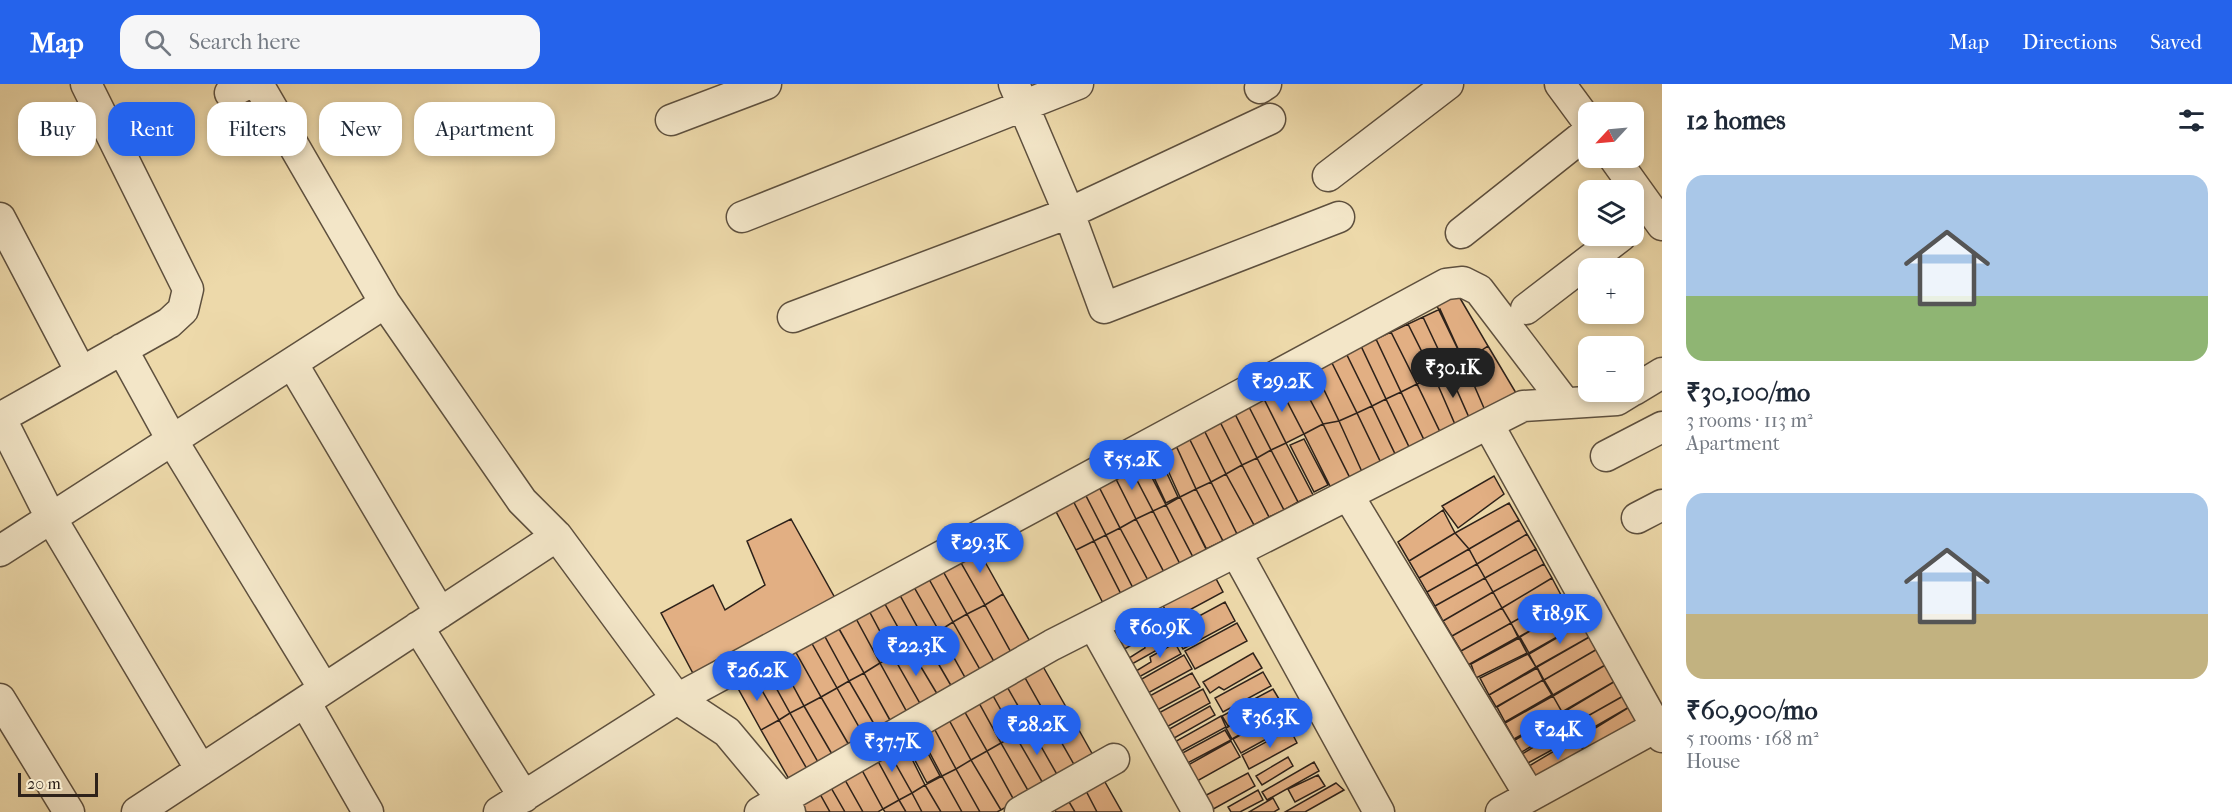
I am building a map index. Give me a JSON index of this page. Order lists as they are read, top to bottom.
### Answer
{
  "scale_bar": "20 m",
  "north": "bottom left",
  "page": {
    "header": "Map",
    "search": "Search here",
    "nav": ["Map", "Directions", "Saved"],
    "heading": "12 homes",
    "map_buttons": ["+", "−"],
    "chip": [
      "Buy",
      "Rent",
      "Filters",
      "New",
      "Apartment"
    ],
    "list": [
      {
        "name": "₹30,100/mo",
        "note": "3 rooms · 113 m² · Apartment"
      },
      {
        "name": "₹60,900/mo",
        "note": "5 rooms · 168 m² · House"
      }
    ],
    "price": [
      "₹30.1K",
      "₹29.2K",
      "₹55.2K",
      "₹29.3K",
      "₹18.9K",
      "₹60.9K",
      "₹22.3K",
      "₹26.2K",
      "₹36.3K",
      "₹28.2K",
      "₹24K",
      "₹37.7K"
    ],
    "scale": "20 m"
  }
}
